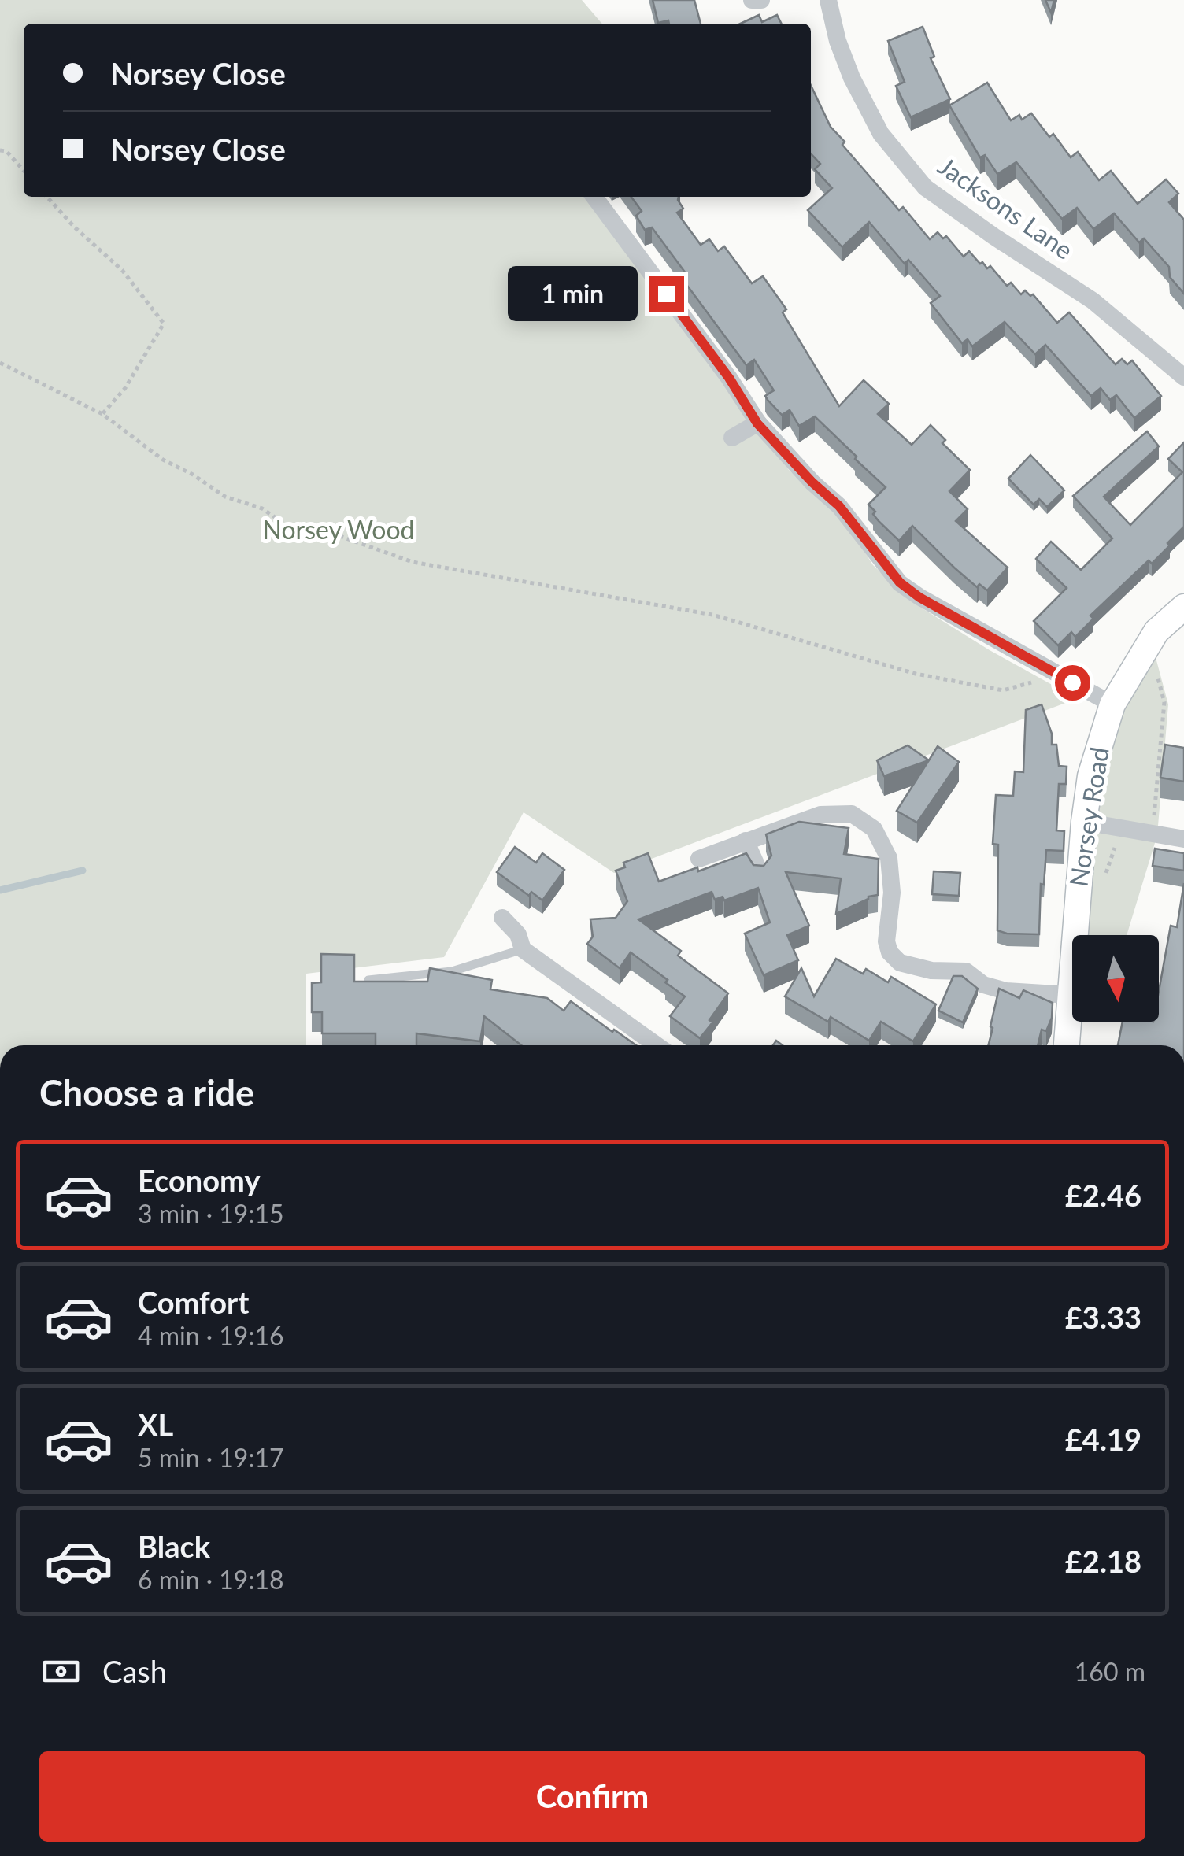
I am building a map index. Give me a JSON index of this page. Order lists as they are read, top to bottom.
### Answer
{
  "streets": {
    "street": ["Jacksons Lane", "Norsey Road"]
  },
  "parks": ["Norsey Wood"],
  "north": "bottom",
  "page": {
    "banner": ["Norsey Close", "Norsey Close"],
    "bubble": "1 min",
    "heading": "Choose a ride",
    "list": [
      {
        "name": "Economy",
        "note": "3 min · 19:15",
        "value": "£2.46"
      },
      {
        "name": "Comfort",
        "note": "4 min · 19:16",
        "value": "£3.33"
      },
      {
        "name": "XL",
        "note": "5 min · 19:17",
        "value": "£4.19"
      },
      {
        "name": "Black",
        "note": "6 min · 19:18",
        "value": "£2.18"
      }
    ],
    "pay": ["Cash", "160 m"],
    "buttons": "Confirm"
  }
}
